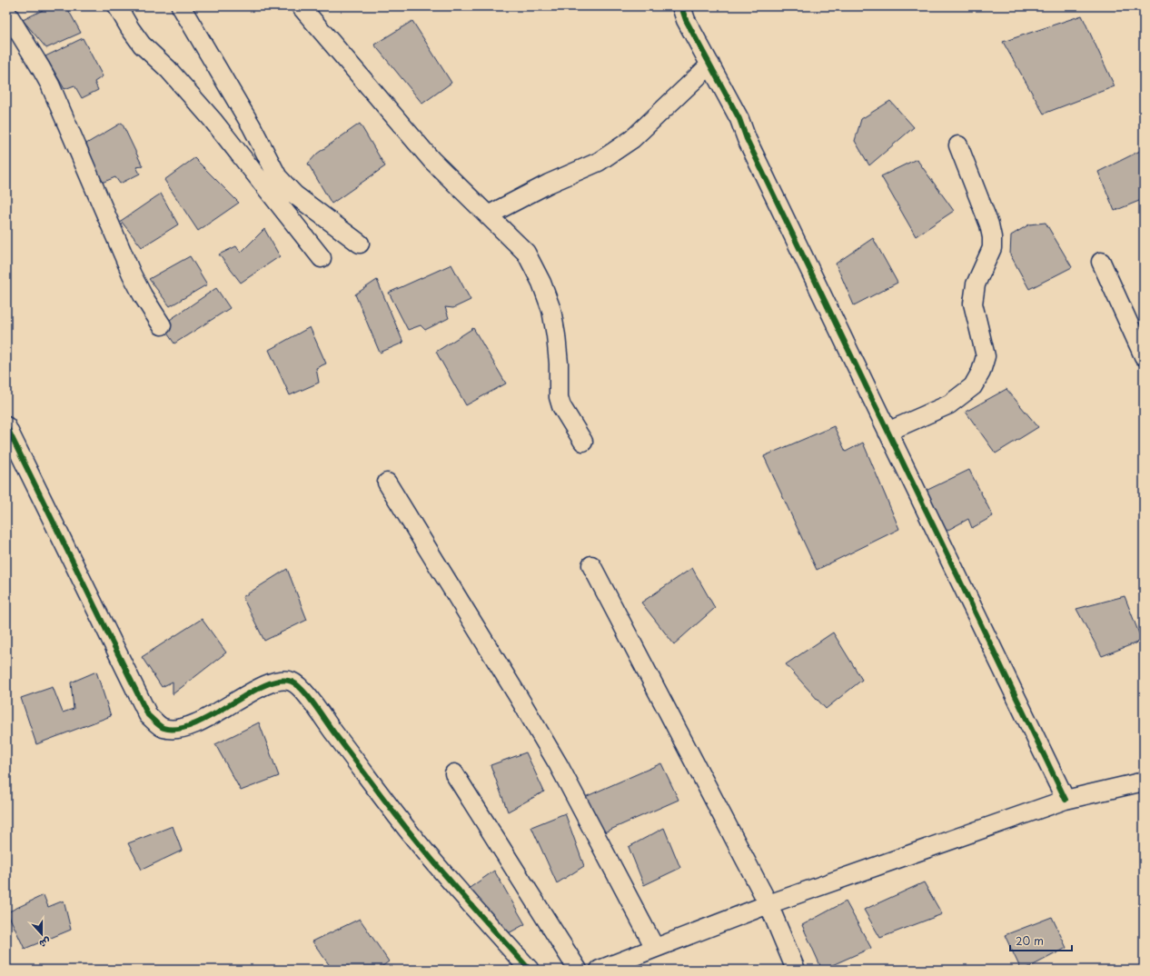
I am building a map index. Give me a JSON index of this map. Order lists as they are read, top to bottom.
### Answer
{
  "scale_bar": "20 m",
  "north": "bottom"
}
